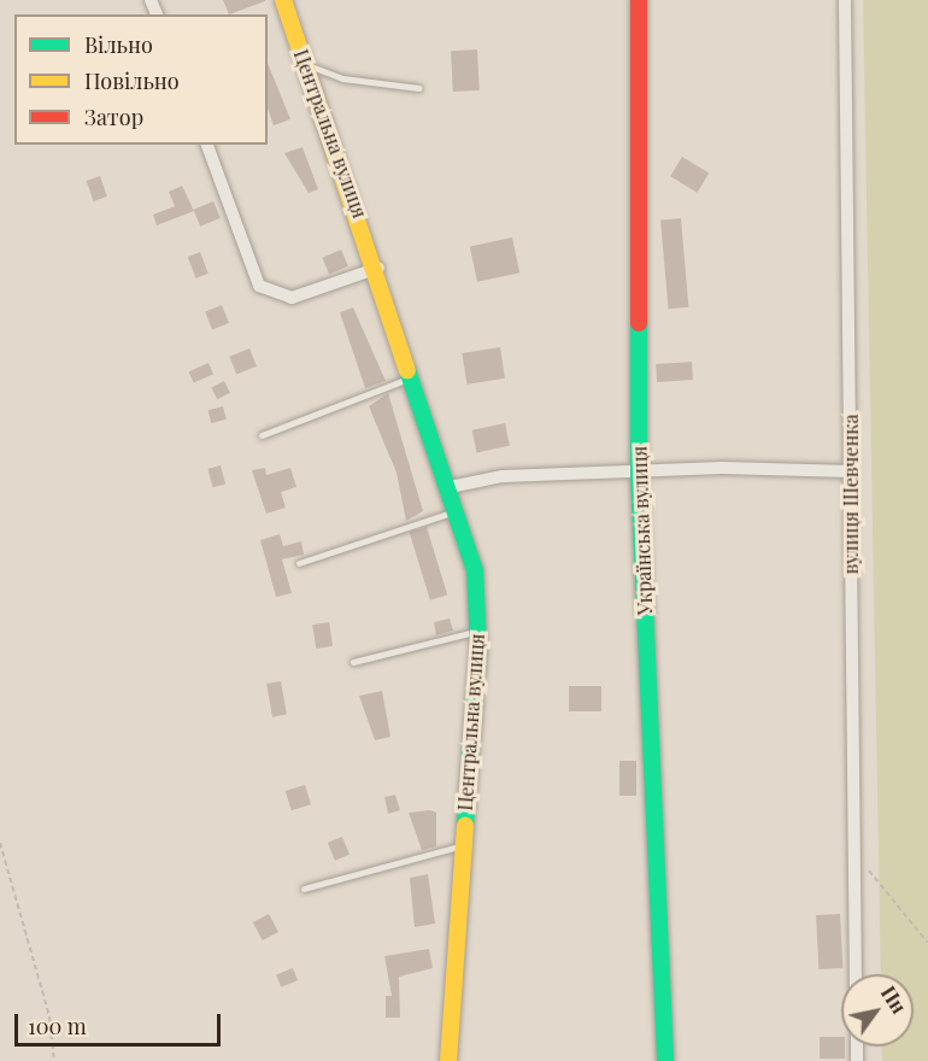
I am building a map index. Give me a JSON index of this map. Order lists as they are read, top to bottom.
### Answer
{
  "streets": {
    "street": ["Центральна вулиця", "вулиця Шевченка", "Українська вулиця"]
  },
  "legend": ["Вільно", "Повільно", "Затор"],
  "scale_bar": "100 m",
  "north": "top right"
}
